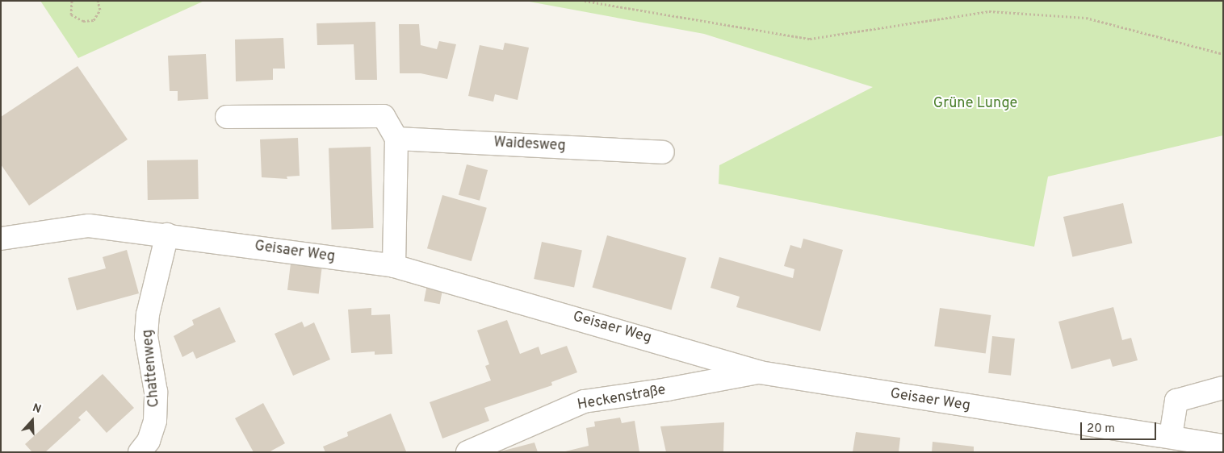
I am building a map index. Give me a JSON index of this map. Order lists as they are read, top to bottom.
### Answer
{
  "streets": {
    "street": [
      "Waidesweg",
      "Geisaer Weg",
      "Chattenweg",
      "Heckenstraße"
    ]
  },
  "crossings": [
    ["Geisaer Weg", "Chattenweg"],
    ["Geisaer Weg", "Heckenstraße"]
  ],
  "parks": ["Grüne Lunge"],
  "scale_bar": "20 m",
  "north": "top"
}
